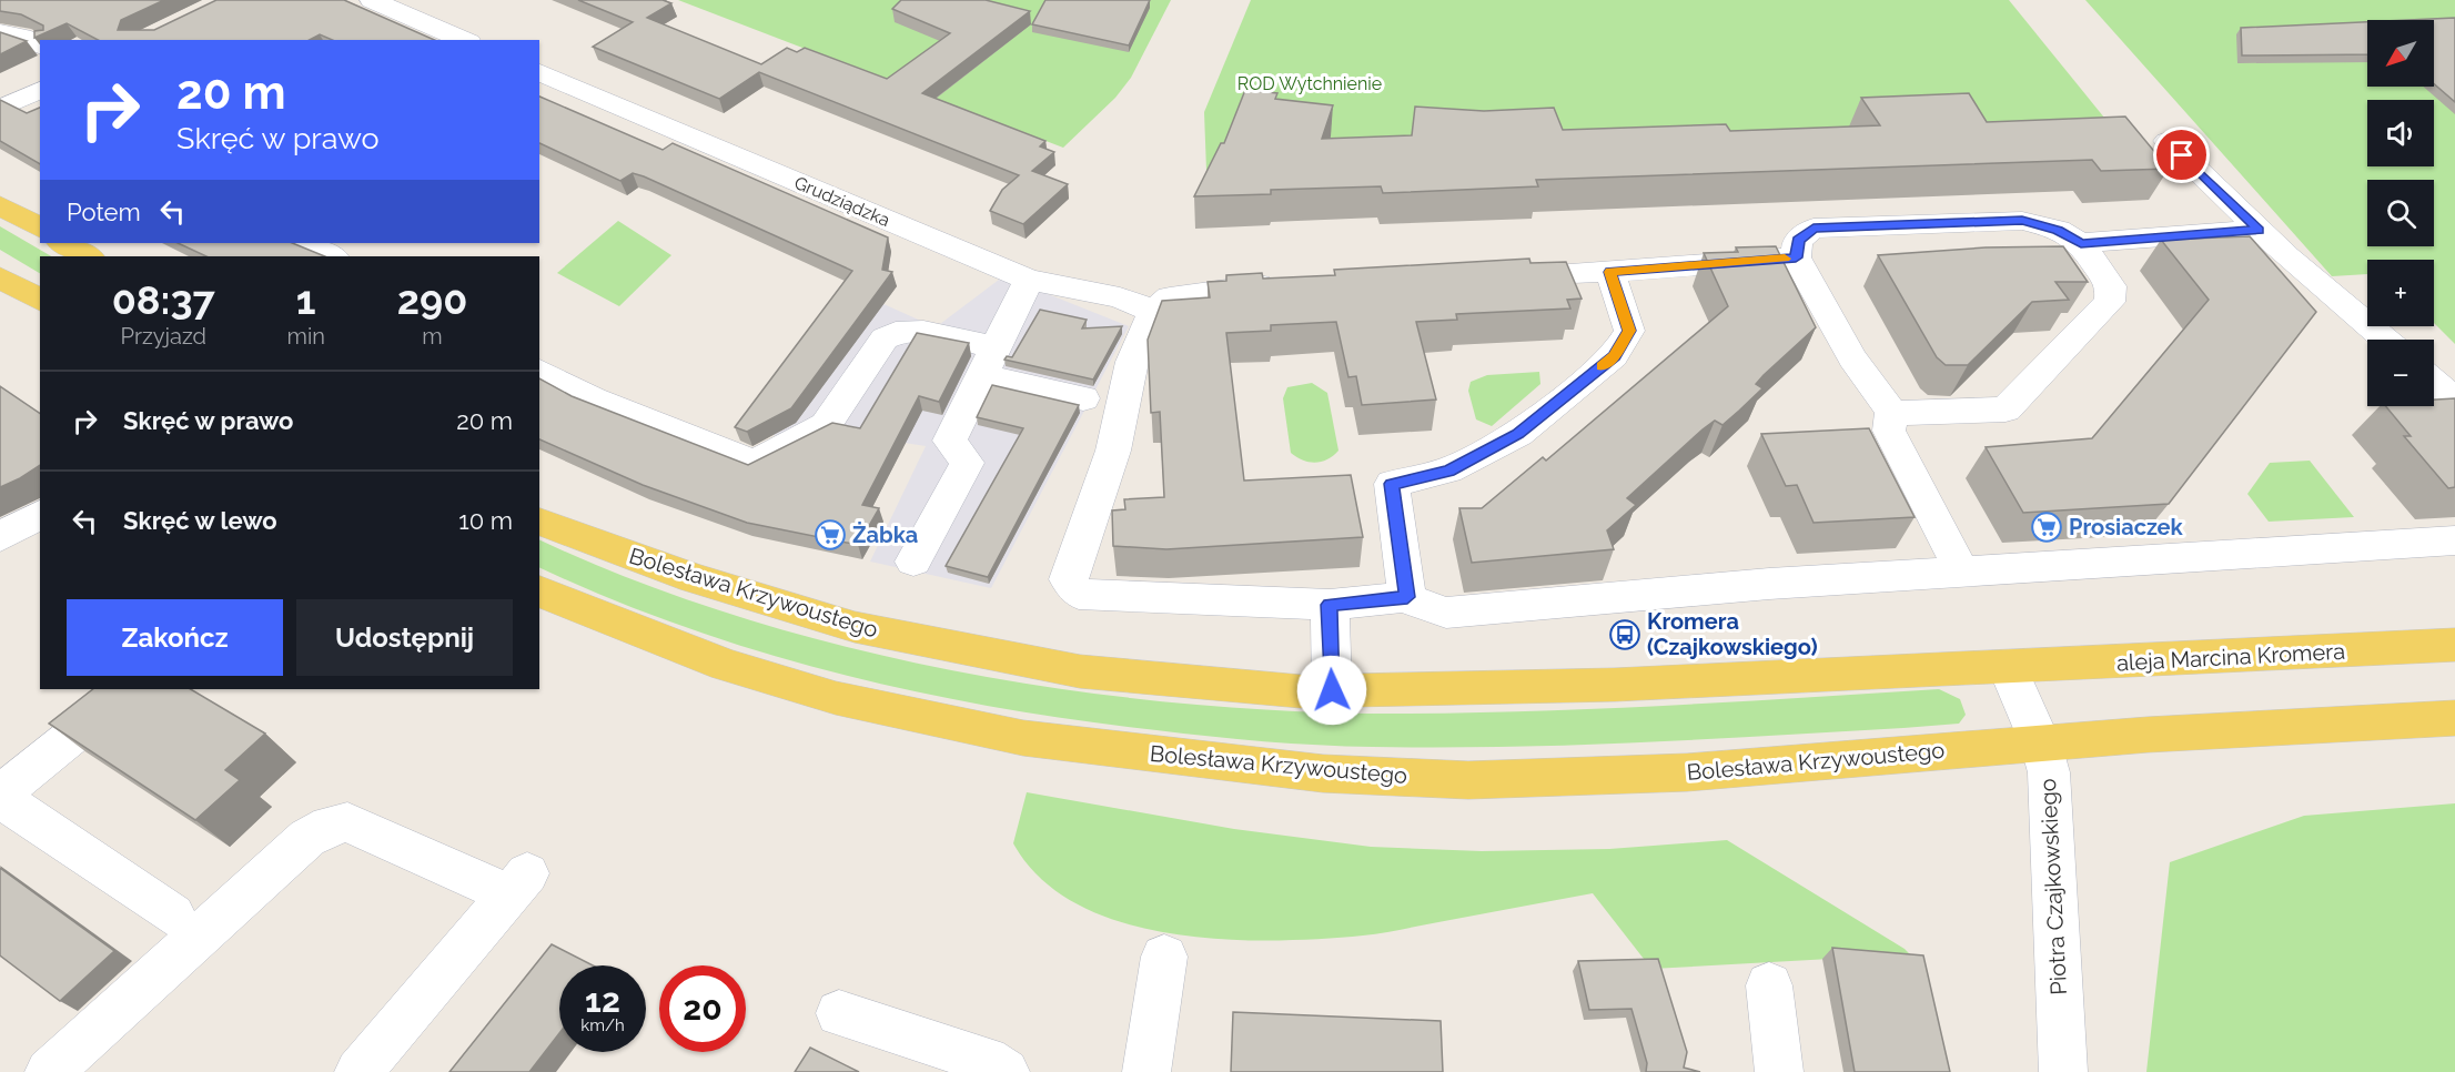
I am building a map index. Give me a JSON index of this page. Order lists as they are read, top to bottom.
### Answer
{
  "streets": {
    "main road": ["Bolesława Krzywoustego", "aleja Marcina Kromera"],
    "street": ["Grudziądzka", "Piotra Czajkowskiego"]
  },
  "crossings": [
    ["Bolesława Krzywoustego", "aleja Marcina Kromera"],
    ["Bolesława Krzywoustego", "Piotra Czajkowskiego"],
    ["aleja Marcina Kromera", "Piotra Czajkowskiego"]
  ],
  "parks": ["ROD Wytchnienie"],
  "places": {
    "supermarket": ["Prosiaczek", "Żabka"],
    "bus stop": ["Kromera (Czajkowskiego)"]
  },
  "north": "bottom left",
  "page": {
    "map_buttons": ["+", "−"],
    "turn": ["20 m", "Skręć w prawo"],
    "then": "Potem",
    "eta": [
      "08:37",
      "Przyjazd",
      "1",
      "min",
      "290",
      "m"
    ],
    "list": [
      {
        "name": "Skręć w prawo",
        "value": "20 m"
      },
      {
        "name": "Skręć w lewo",
        "value": "10 m"
      }
    ],
    "buttons": ["Zakończ", "Udostępnij"],
    "speed": "12 km/h",
    "limit": "20"
  }
}
